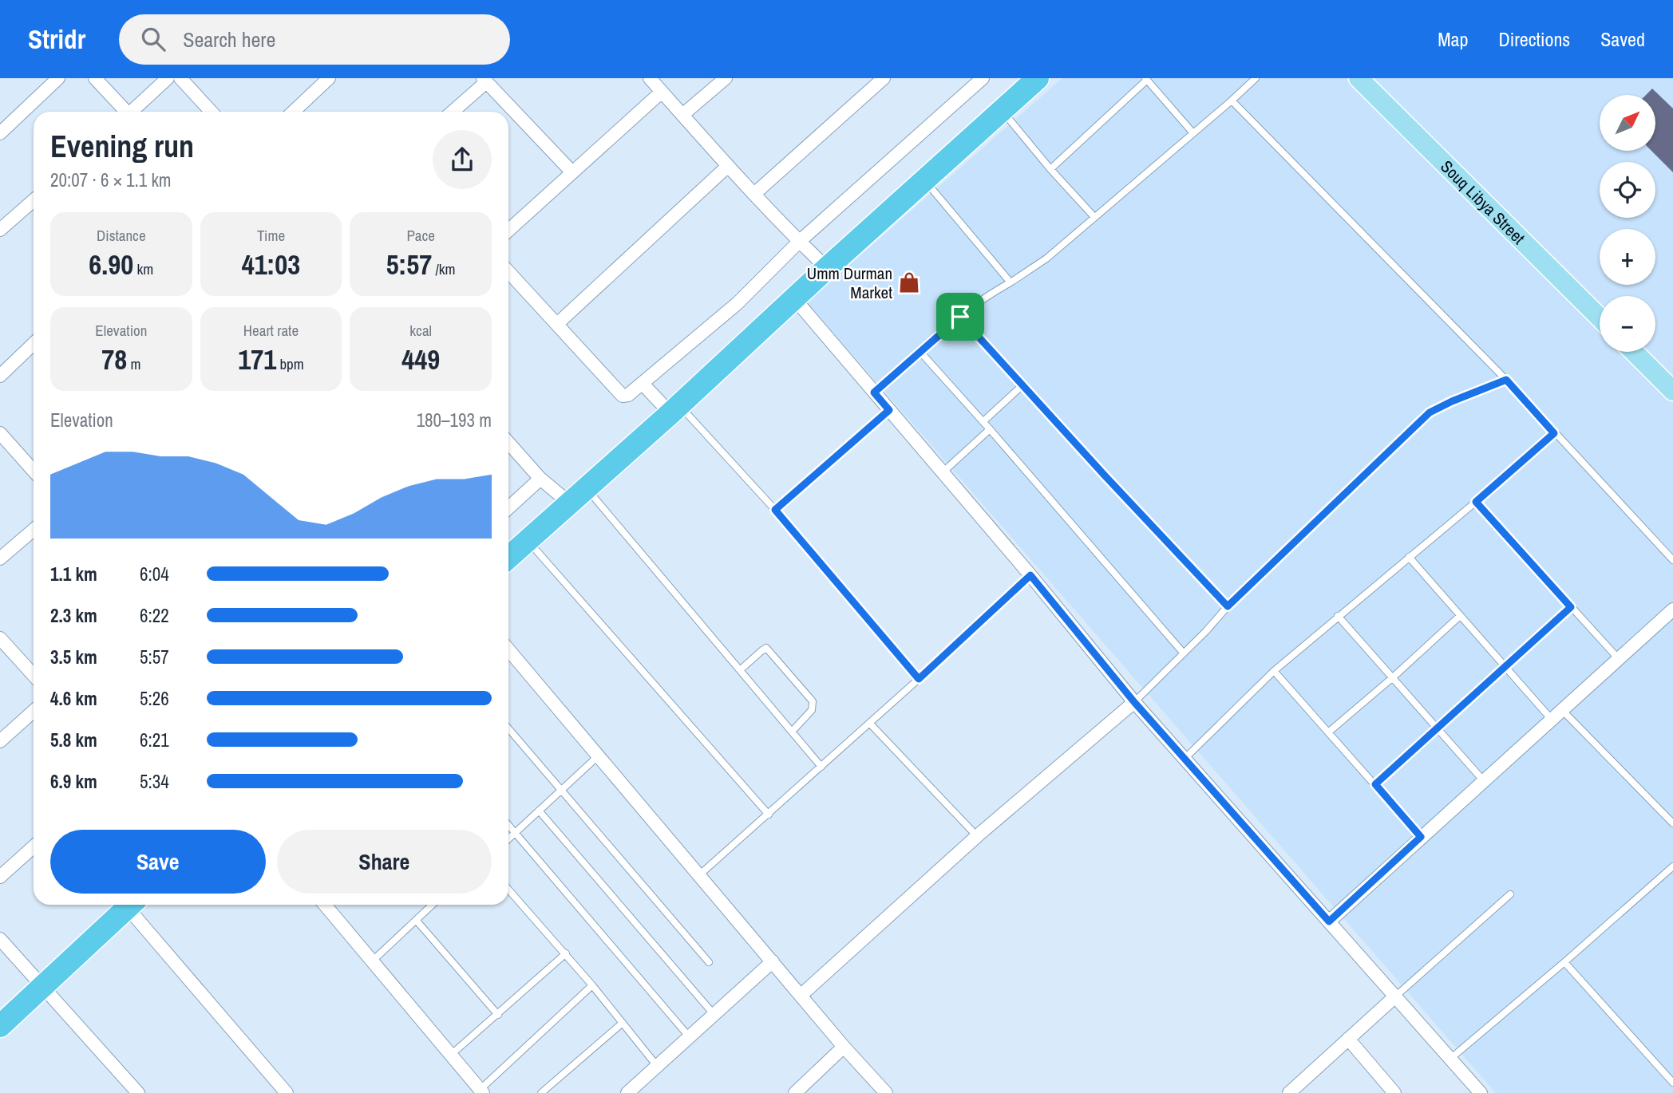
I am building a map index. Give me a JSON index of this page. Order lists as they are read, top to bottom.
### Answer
{
  "streets": {
    "main road": ["Souq Libya Street"]
  },
  "places": {
    "shop": ["Umm Durman Market"]
  },
  "north": "top right",
  "page": {
    "header": "Stridr",
    "search": "Search here",
    "nav": ["Map", "Directions", "Saved"],
    "map_buttons": ["+", "−"],
    "heading": ["Evening run", "20:07 · 6 × 1.1 km"],
    "stats": [
      ["Distance", "6.90 km"],
      ["Time", "41:03"],
      ["Pace", "5:57 /km"],
      ["Elevation", "78 m"],
      ["Heart rate", "171 bpm"],
      ["kcal", "449"]
    ],
    "chart": ["Elevation", "180–193 m"],
    "list": [
      {
        "name": "1.1 km",
        "note": "6:04"
      },
      {
        "name": "2.3 km",
        "note": "6:22"
      },
      {
        "name": "3.5 km",
        "note": "5:57"
      },
      {
        "name": "4.6 km",
        "note": "5:26"
      },
      {
        "name": "5.8 km",
        "note": "6:21"
      },
      {
        "name": "6.9 km",
        "note": "5:34"
      }
    ],
    "buttons": ["Save", "Share"]
  }
}
